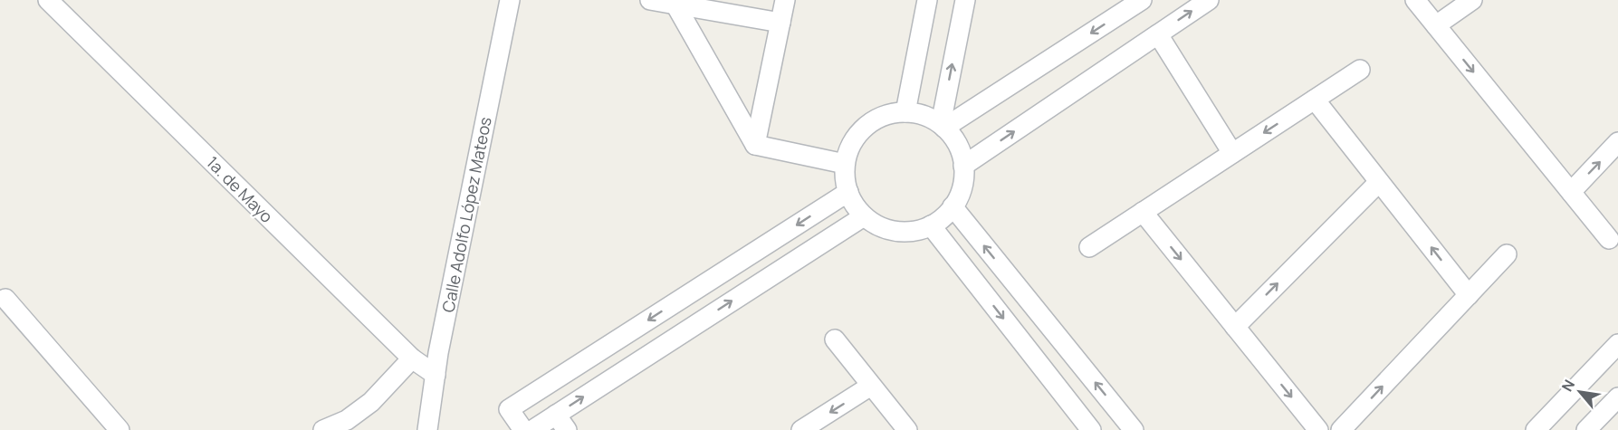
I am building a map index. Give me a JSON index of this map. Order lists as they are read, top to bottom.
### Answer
{
  "streets": {
    "street": ["1a. de Mayo", "Calle Adolfo López Mateos"]
  },
  "crossings": [
    ["1a. de Mayo", "Calle Adolfo López Mateos"]
  ],
  "north": "top left"
}
